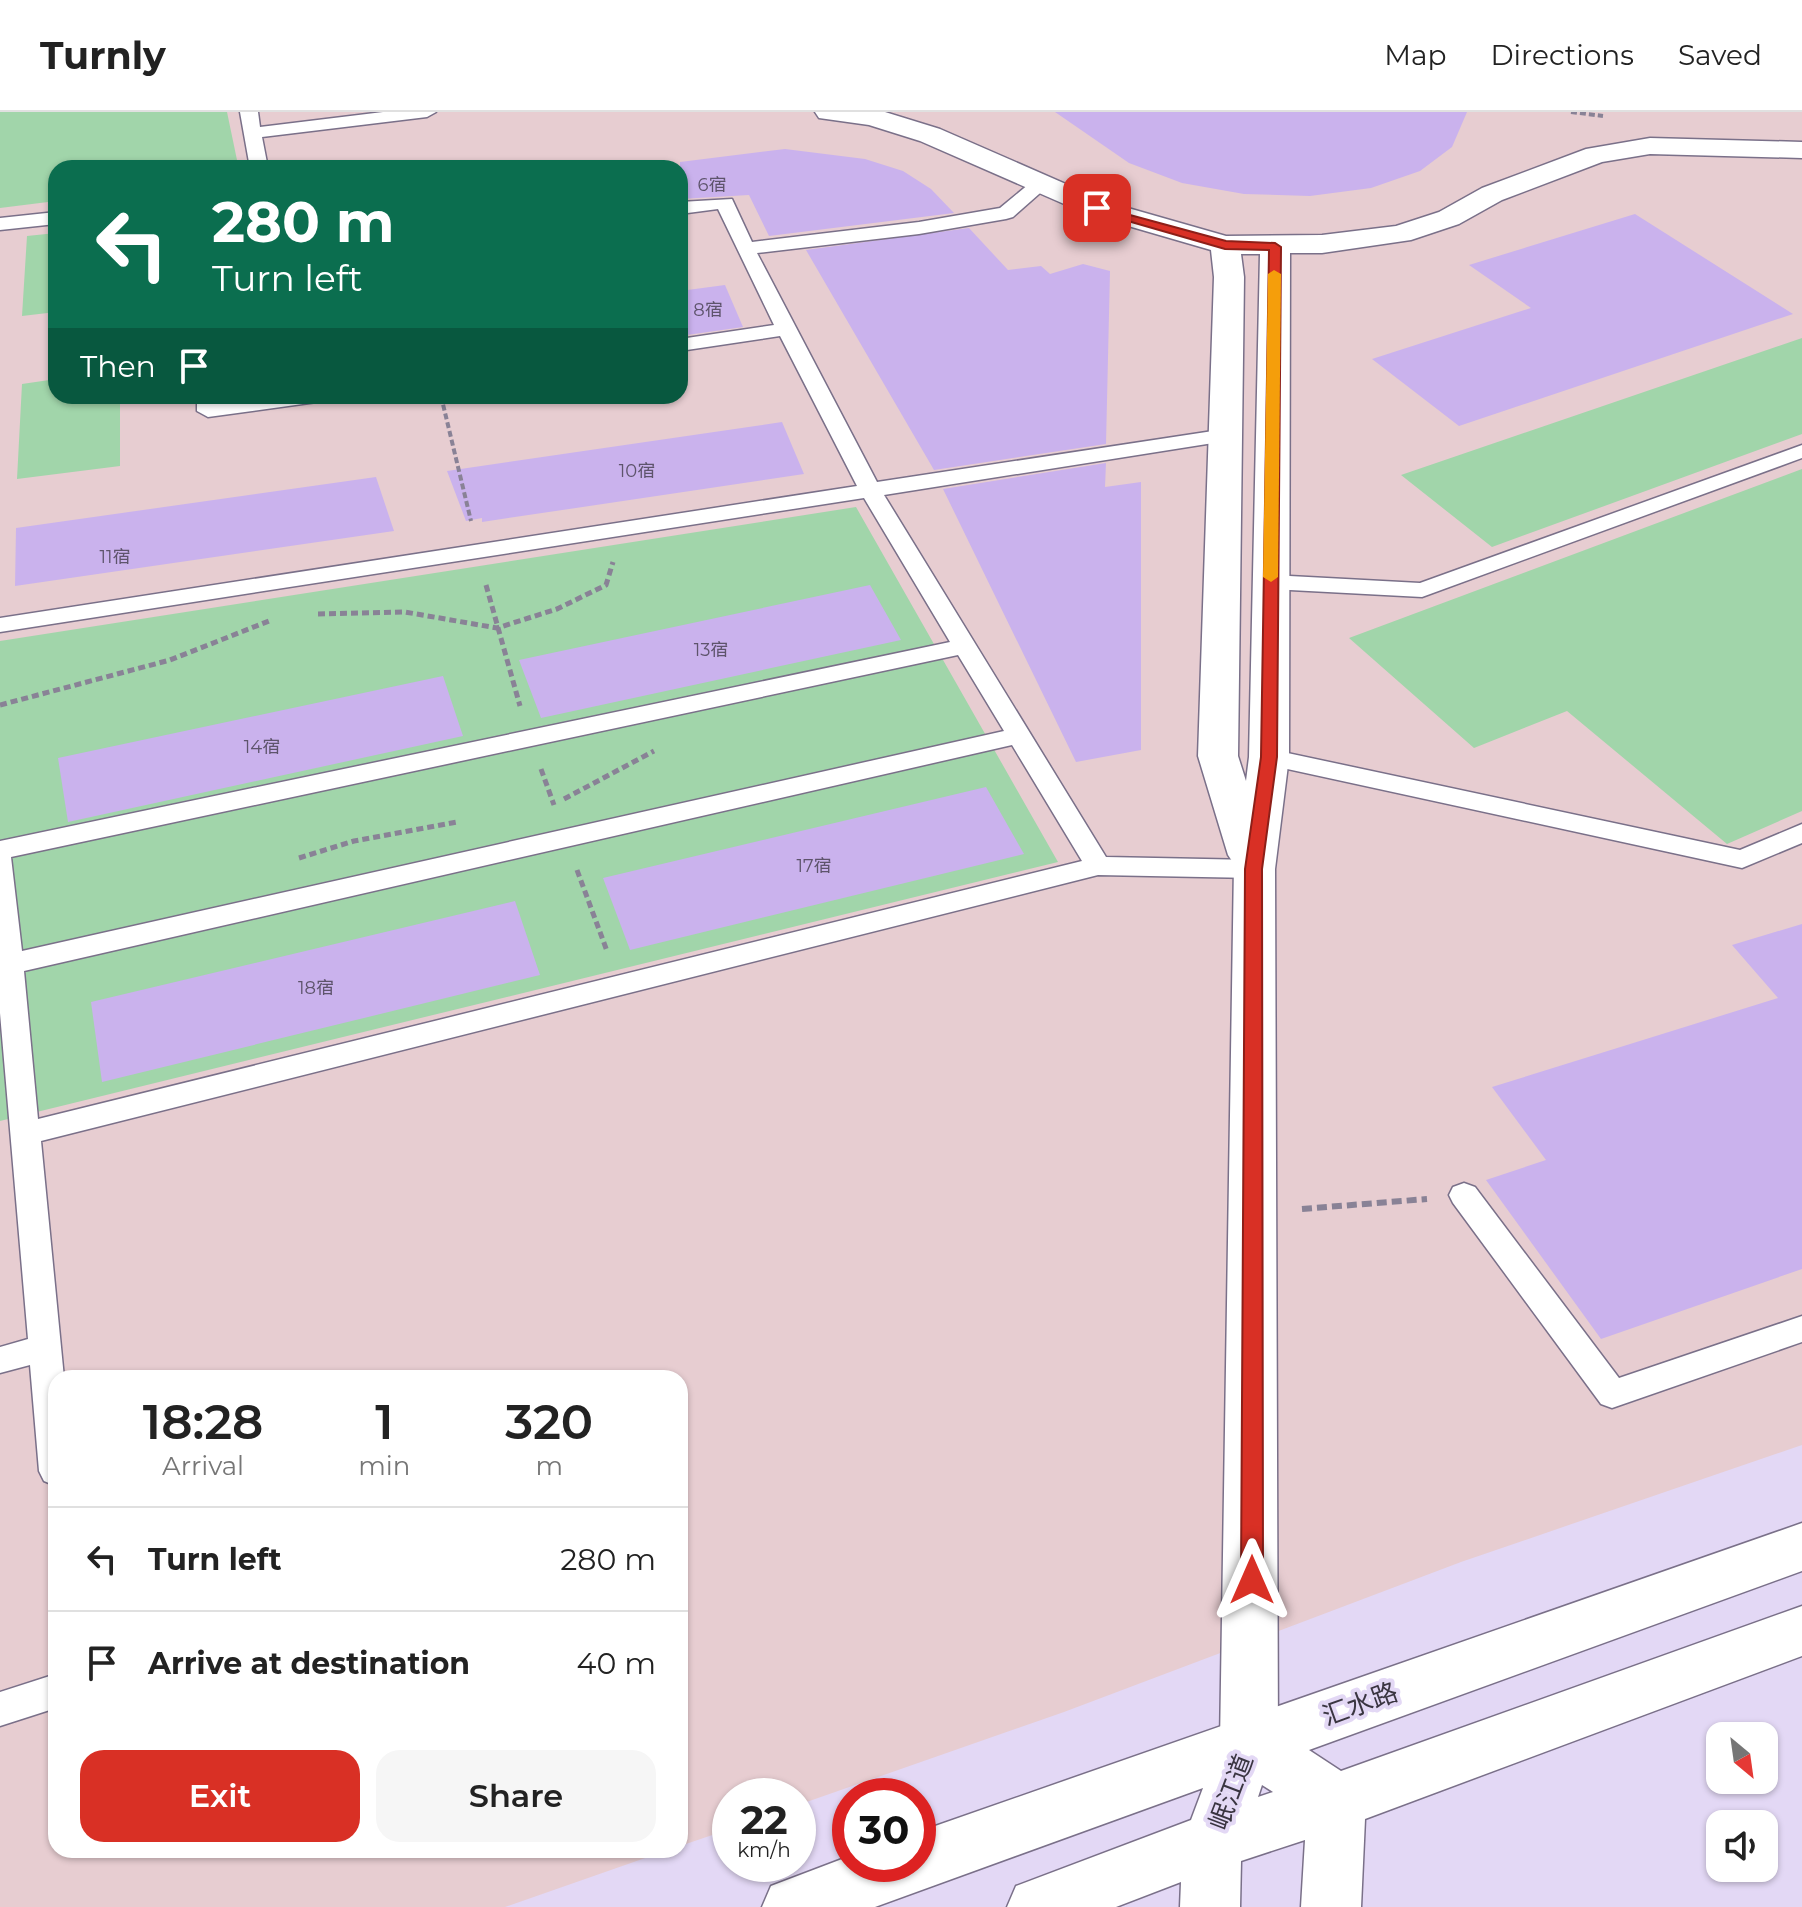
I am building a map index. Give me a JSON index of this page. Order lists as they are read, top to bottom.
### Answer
{
  "streets": {
    "street": ["汇水路", "岷江道"]
  },
  "crossings": [
    ["汇水路", "岷江道"]
  ],
  "house_numbers": [
    "6宿",
    "8宿",
    "10宿",
    "11宿",
    "13宿",
    "14宿",
    "17宿",
    "18宿"
  ],
  "north": "bottom right",
  "page": {
    "header": "Turnly",
    "nav": ["Map", "Directions", "Saved"],
    "turn": ["280 m", "Turn left"],
    "then": "Then",
    "eta": [
      "18:28",
      "Arrival",
      "1",
      "min",
      "320",
      "m"
    ],
    "list": [
      {
        "name": "Turn left",
        "value": "280 m"
      },
      {
        "name": "Arrive at destination",
        "value": "40 m"
      }
    ],
    "buttons": ["Exit", "Share"],
    "speed": "22 km/h",
    "limit": "30"
  }
}
